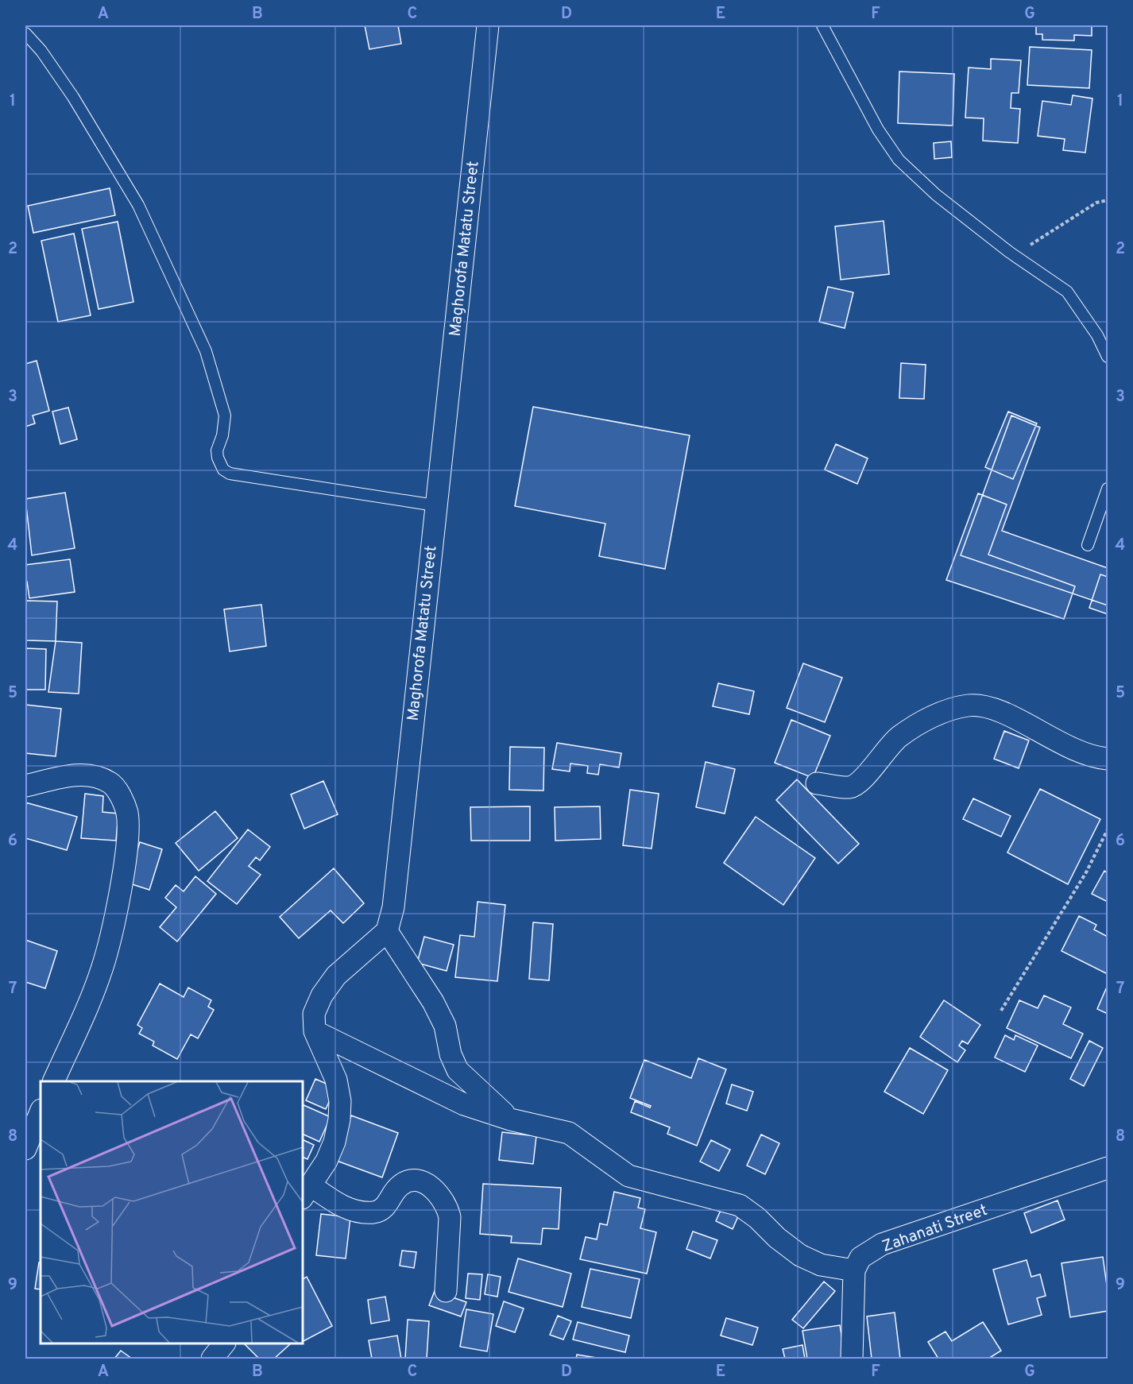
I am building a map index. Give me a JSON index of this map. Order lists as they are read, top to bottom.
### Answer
{
  "streets": {
    "street": ["Maghorofa Matatu Street", "Zahanati Street"]
  },
  "grid": {
    "columns": [
      "A",
      "B",
      "C",
      "D",
      "E",
      "F",
      "G"
    ],
    "rows": [
      "1",
      "2",
      "3",
      "4",
      "5",
      "6",
      "7",
      "8",
      "9"
    ]
  }
}
